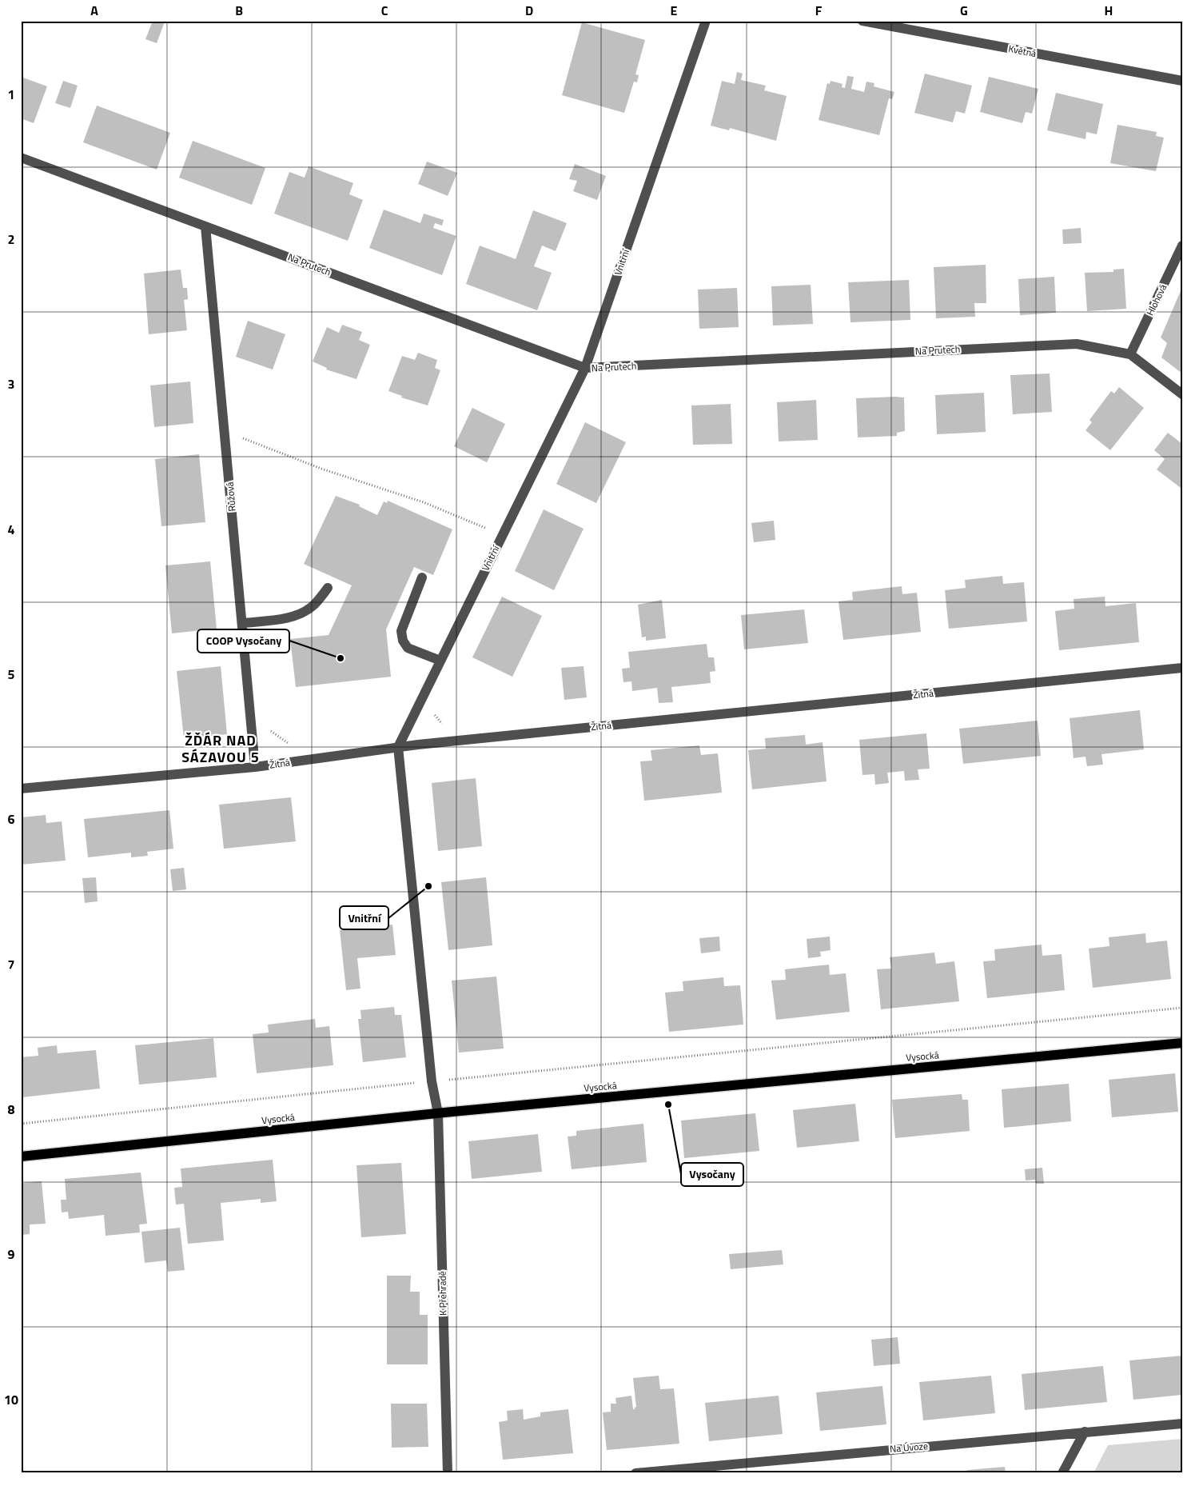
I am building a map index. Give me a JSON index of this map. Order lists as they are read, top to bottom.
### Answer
{
  "streets": {
    "main road": ["Vysocká"],
    "street": [
      "Květná",
      "Vnitřní",
      "Na Prutech",
      "Hlohová",
      "Růžová",
      "Žitná",
      "K Přehradě",
      "Na Úvoze"
    ]
  },
  "crossings": [
    ["Vnitřní", "Na Prutech"],
    ["Vnitřní", "Žitná"],
    ["Na Prutech", "Hlohová"],
    ["Na Prutech", "Růžová"],
    ["Růžová", "Žitná"],
    ["Vysocká", "K Přehradě"]
  ],
  "districts": ["ŽĎÁR NAD SÁZAVOU 5"],
  "places": ["COOP Vysočany", "Vnitřní", "Vysočany"],
  "grid": {
    "columns": [
      "A",
      "B",
      "C",
      "D",
      "E",
      "F",
      "G",
      "H"
    ],
    "rows": [
      "1",
      "2",
      "3",
      "4",
      "5",
      "6",
      "7",
      "8",
      "9",
      "10"
    ]
  }
}
